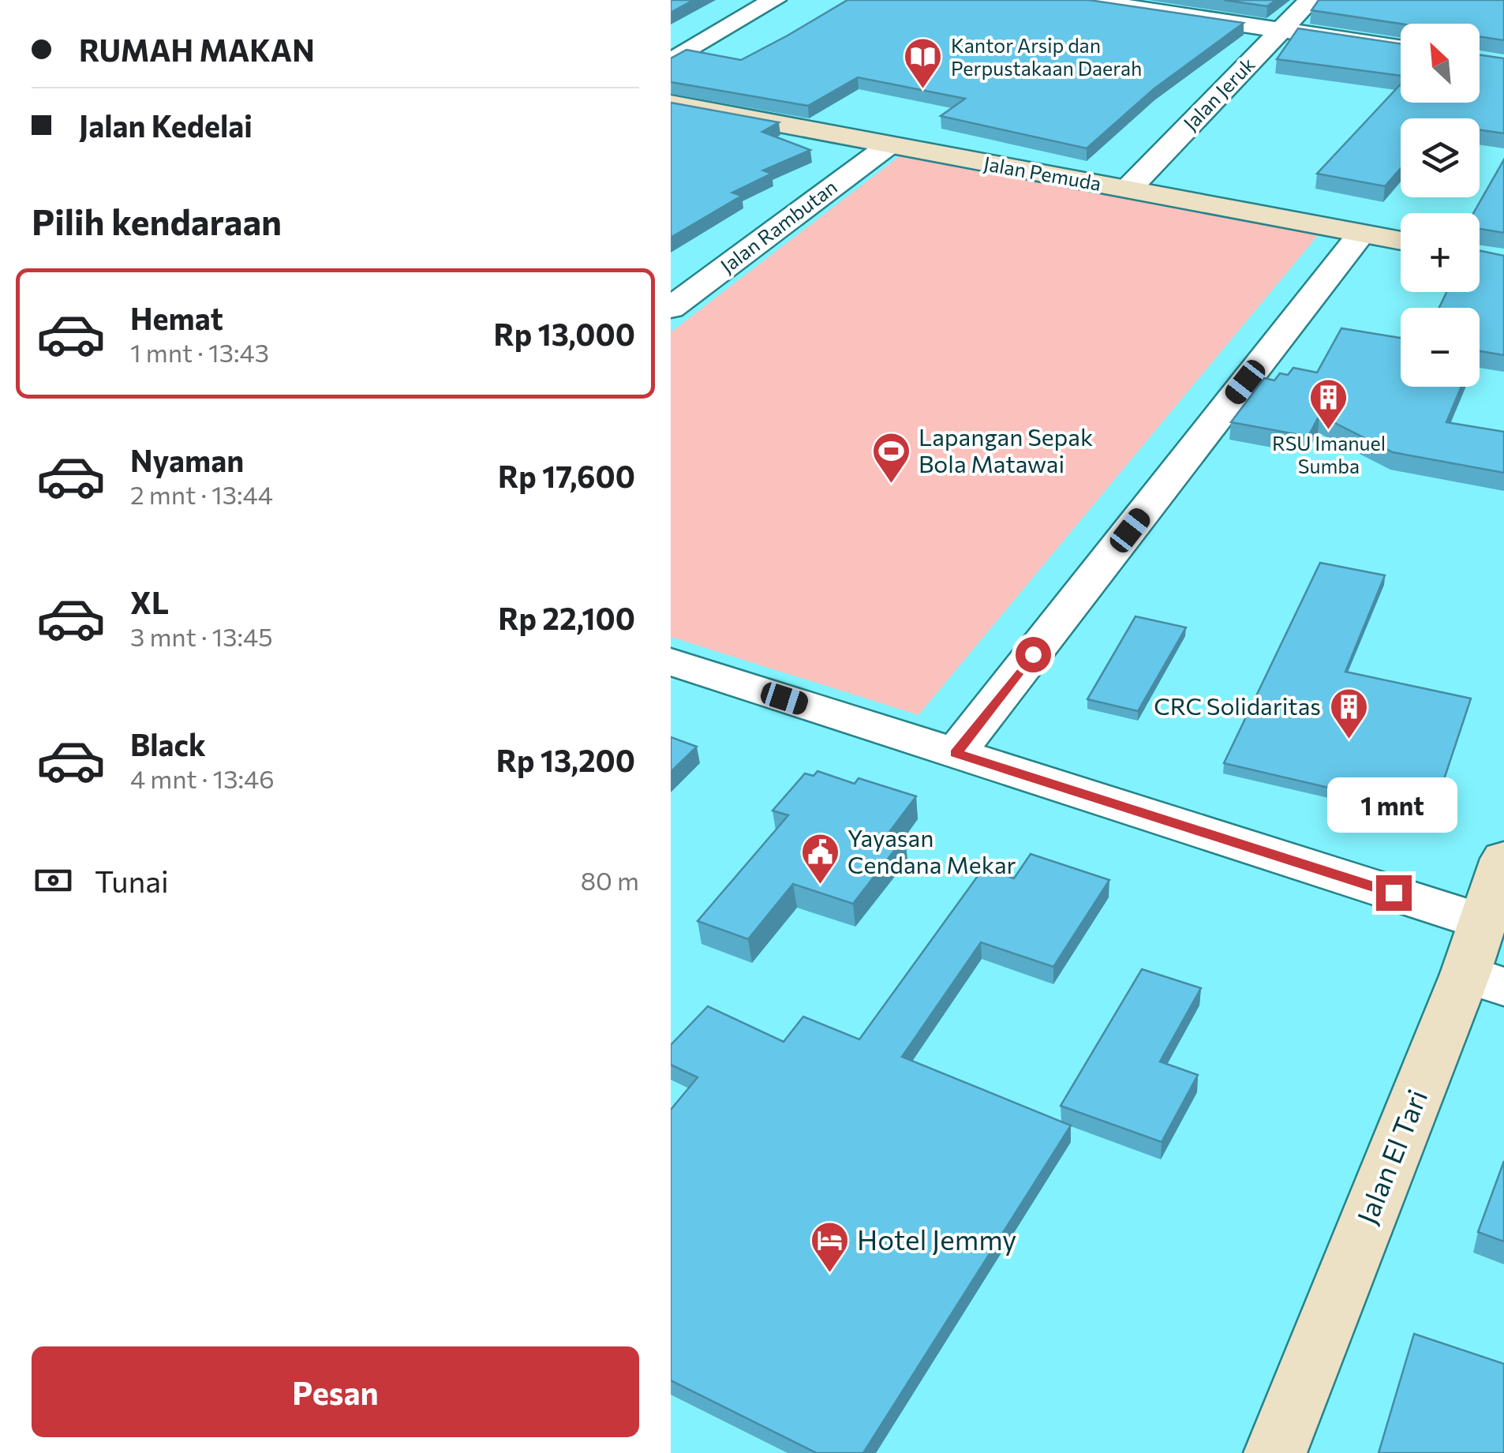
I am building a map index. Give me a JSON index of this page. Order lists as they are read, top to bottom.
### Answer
{
  "streets": {
    "street": [
      "Jalan Jeruk",
      "Jalan Pemuda",
      "Jalan Rambutan",
      "Jalan El Tari"
    ]
  },
  "crossings": [
    ["Jalan Jeruk", "Jalan Pemuda"],
    ["Jalan Pemuda", "Jalan Rambutan"]
  ],
  "places": {
    "library": ["Kantor Arsip dan Perpustakaan Daerah"],
    "building": ["RSU Imanuel Sumba", "CRC Solidaritas"],
    "sports": ["Lapangan Sepak Bola Matawai"],
    "public building": ["Yayasan Cendana Mekar"],
    "hotel": ["Hotel Jemmy"]
  },
  "north": "top left",
  "page": {
    "banner": ["RUMAH MAKAN", "Jalan Kedelai"],
    "map_buttons": ["+", "−"],
    "heading": "Pilih kendaraan",
    "list": [
      {
        "name": "Hemat",
        "note": "1 mnt · 13:43",
        "value": "Rp 13,000"
      },
      {
        "name": "Nyaman",
        "note": "2 mnt · 13:44",
        "value": "Rp 17,600"
      },
      {
        "name": "XL",
        "note": "3 mnt · 13:45",
        "value": "Rp 22,100"
      },
      {
        "name": "Black",
        "note": "4 mnt · 13:46",
        "value": "Rp 13,200"
      }
    ],
    "bubble": "1 mnt",
    "pay": ["Tunai", "80 m"],
    "buttons": "Pesan"
  }
}
